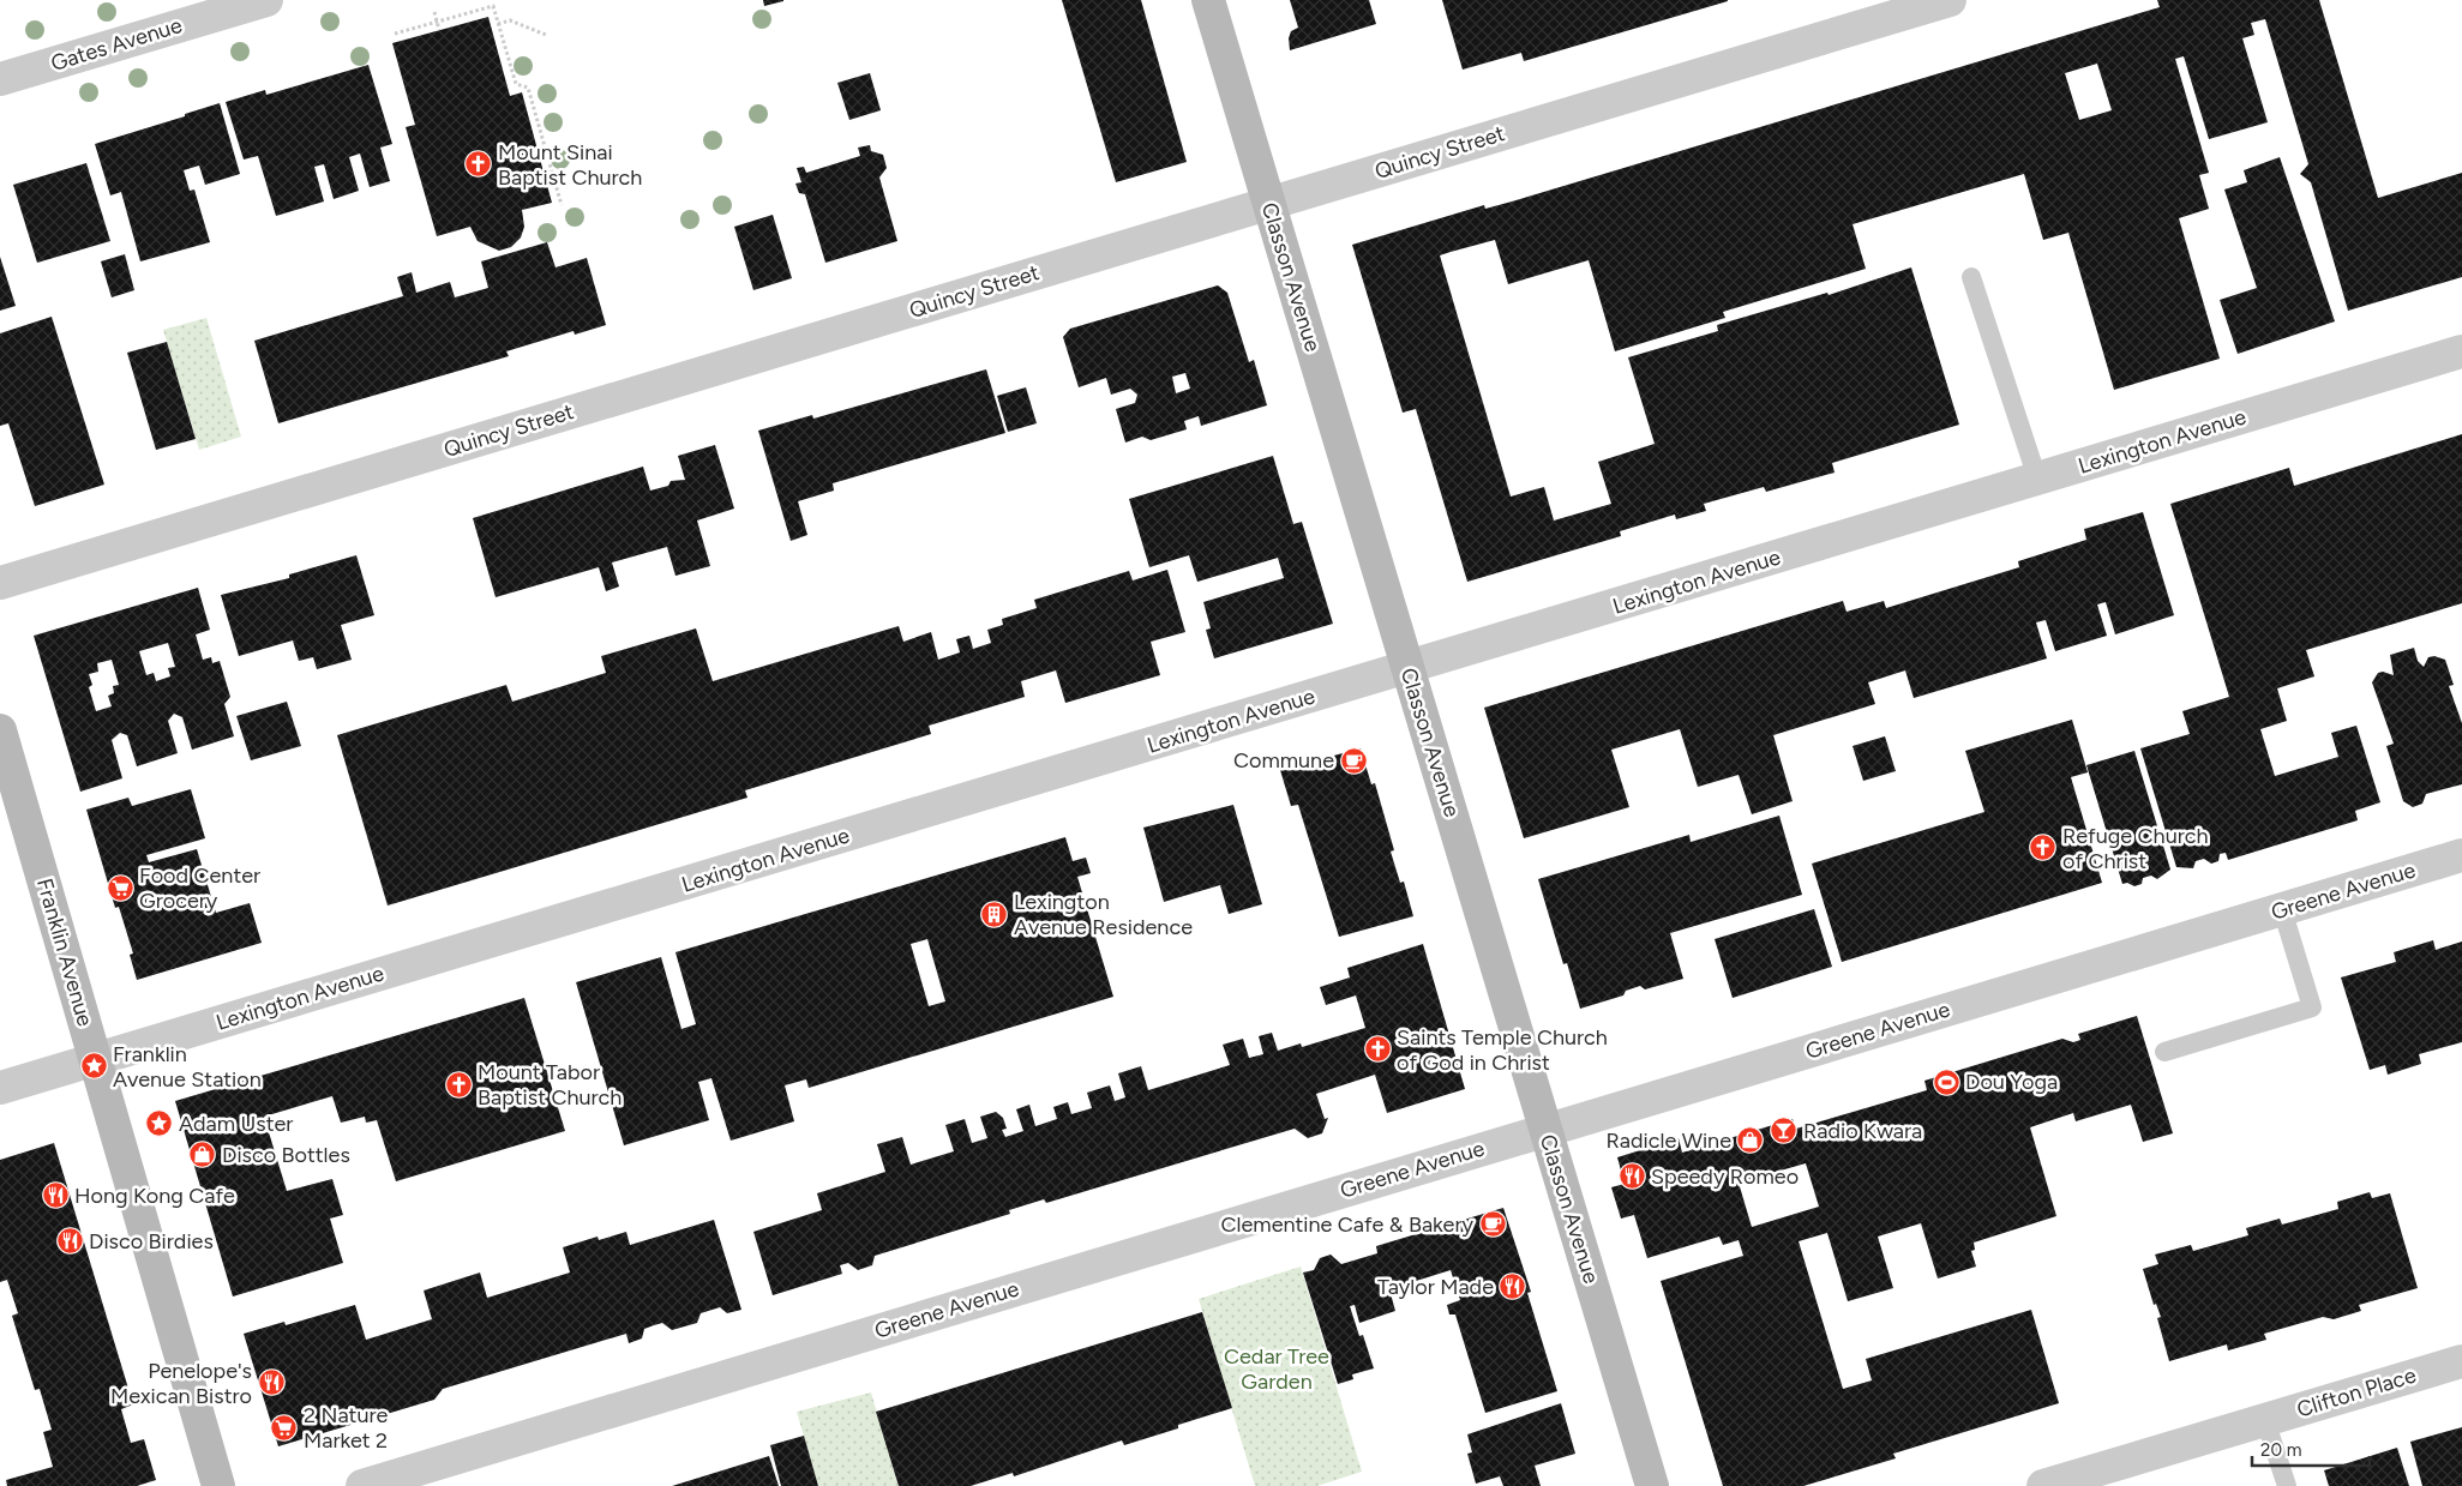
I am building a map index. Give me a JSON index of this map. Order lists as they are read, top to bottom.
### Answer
{
  "streets": {
    "street": [
      "Gates Avenue",
      "Quincy Street",
      "Classon Avenue",
      "Lexington Avenue",
      "Greene Avenue",
      "Franklin Avenue",
      "Clifton Place"
    ]
  },
  "crossings": [
    ["Quincy Street", "Classon Avenue"],
    ["Classon Avenue", "Lexington Avenue"],
    ["Classon Avenue", "Greene Avenue"],
    ["Lexington Avenue", "Franklin Avenue"]
  ],
  "parks": ["Cedar Tree Garden"],
  "places": {
    "church": [
      "Mount Sinai Baptist Church",
      "Refuge Church of Christ",
      "Saints Temple Church of God in Christ",
      "Mount Tabor Baptist Church"
    ],
    "cafe": ["Commune", "Clementine Cafe & Bakery"],
    "supermarket": ["Food Center Grocery", "2 Nature Market 2"],
    "building": ["Lexington Avenue Residence"],
    "place": ["Franklin Avenue Station", "Adam Uster"],
    "sports": ["Dou Yoga"],
    "bar": ["Radio Kwara"],
    "shop": ["Radicle Wine", "Disco Bottles"],
    "restaurant": [
      "Speedy Romeo",
      "Hong Kong Cafe",
      "Disco Birdies",
      "Taylor Made",
      "Penelope's Mexican Bistro"
    ]
  },
  "scale_bar": "20 m"
}
